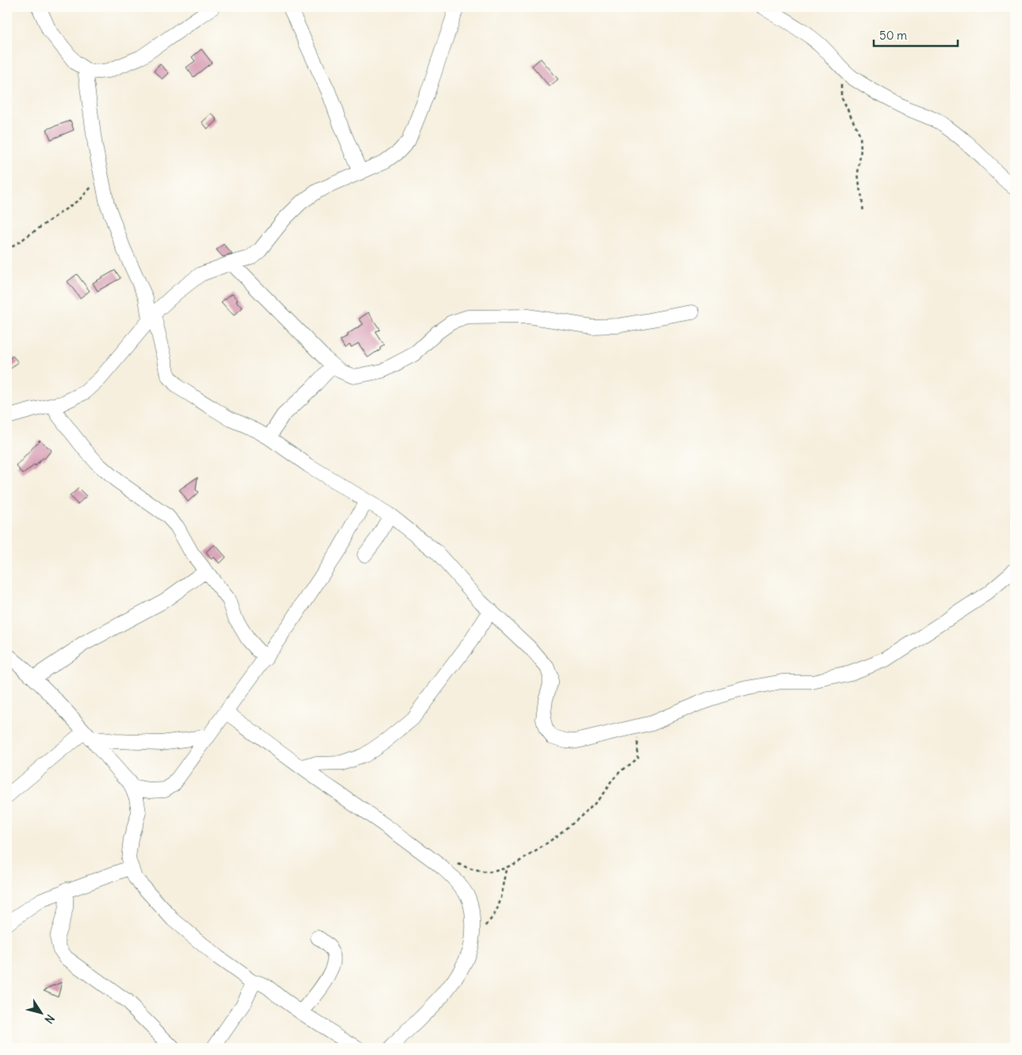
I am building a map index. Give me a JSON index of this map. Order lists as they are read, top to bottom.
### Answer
{
  "scale_bar": "50 m",
  "north": "bottom right"
}
